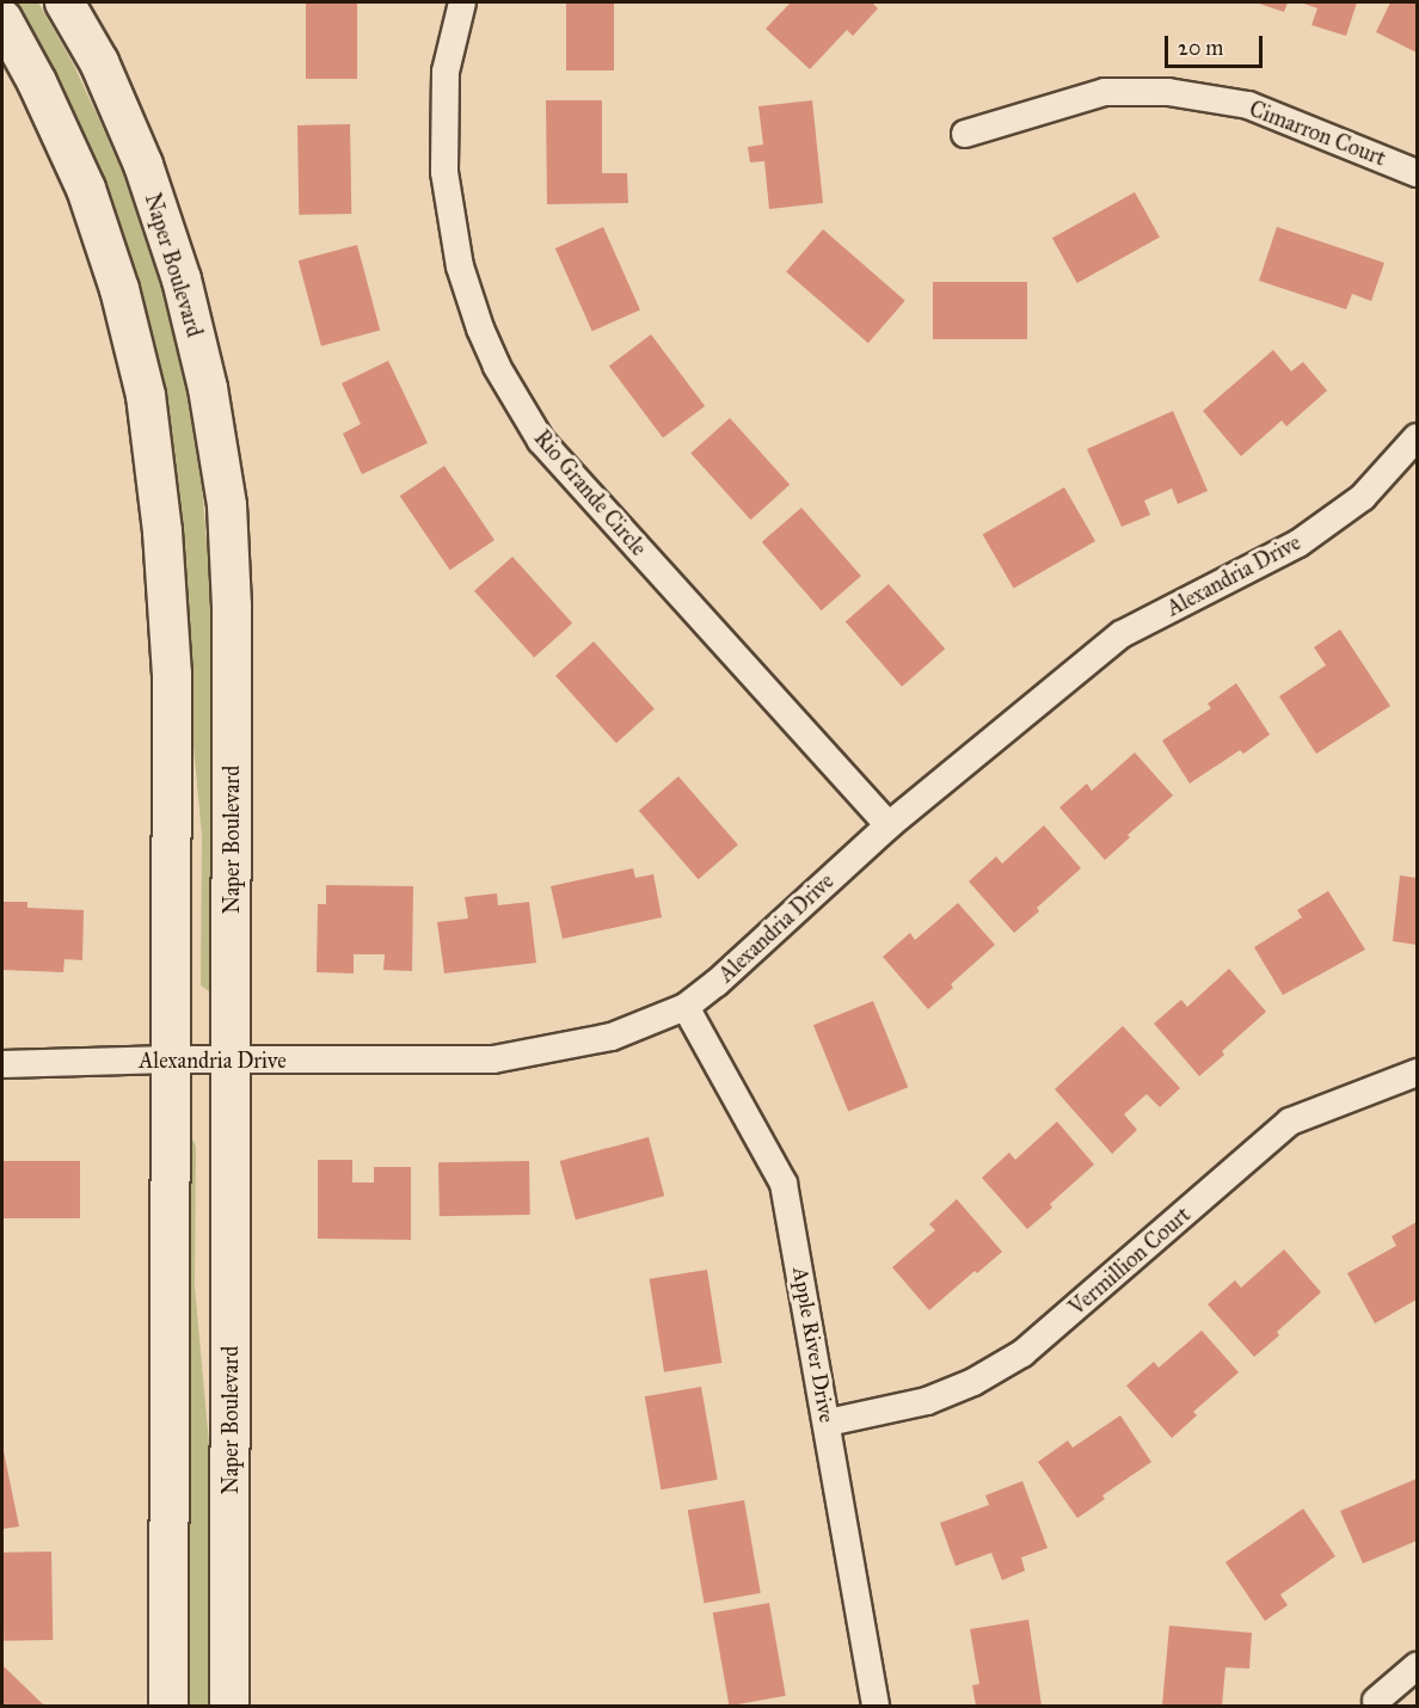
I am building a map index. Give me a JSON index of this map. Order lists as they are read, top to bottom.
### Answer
{
  "streets": {
    "main road": ["Naper Boulevard"],
    "street": [
      "Cimarron Court",
      "Rio Grande Circle",
      "Alexandria Drive",
      "Vermillion Court",
      "Apple River Drive"
    ]
  },
  "crossings": [
    ["Naper Boulevard", "Alexandria Drive"],
    ["Rio Grande Circle", "Alexandria Drive"],
    ["Alexandria Drive", "Apple River Drive"],
    ["Vermillion Court", "Apple River Drive"]
  ],
  "scale_bar": "20 m"
}
